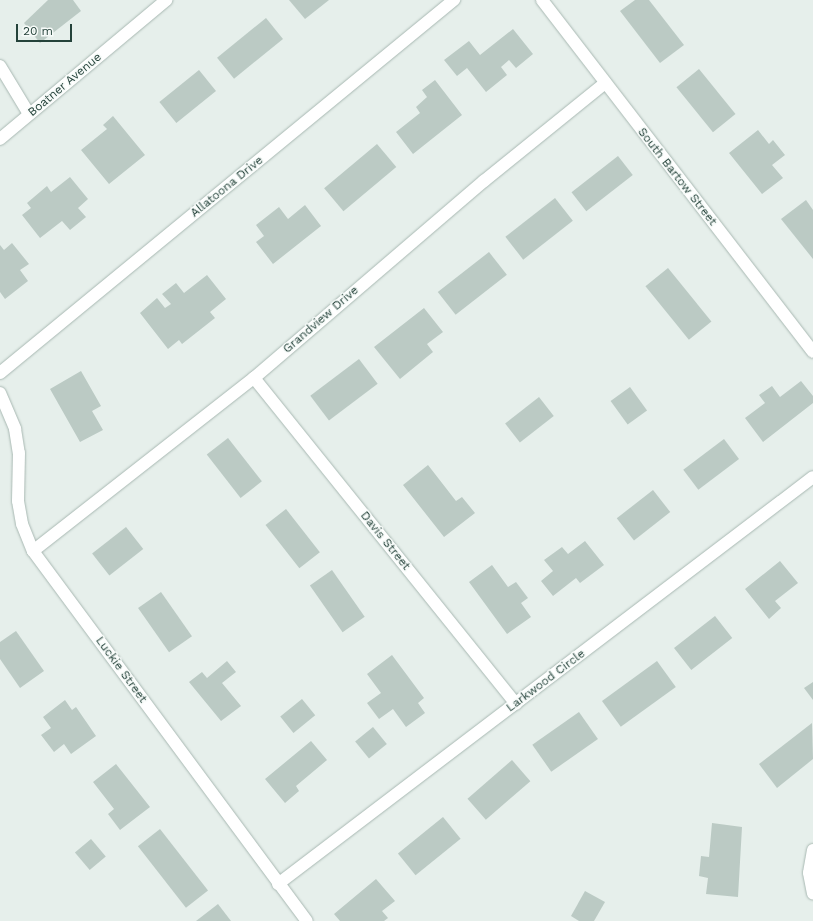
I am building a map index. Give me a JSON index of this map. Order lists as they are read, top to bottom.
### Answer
{
  "streets": {
    "street": [
      "Boatner Avenue",
      "South Bartow Street",
      "Allatoona Drive",
      "Grandview Drive",
      "Davis Street",
      "Luckie Street",
      "Larkwood Circle"
    ]
  },
  "crossings": [
    ["South Bartow Street", "Grandview Drive"],
    ["Grandview Drive", "Davis Street"],
    ["Grandview Drive", "Luckie Street"],
    ["Davis Street", "Larkwood Circle"],
    ["Luckie Street", "Larkwood Circle"]
  ],
  "scale_bar": "20 m"
}
